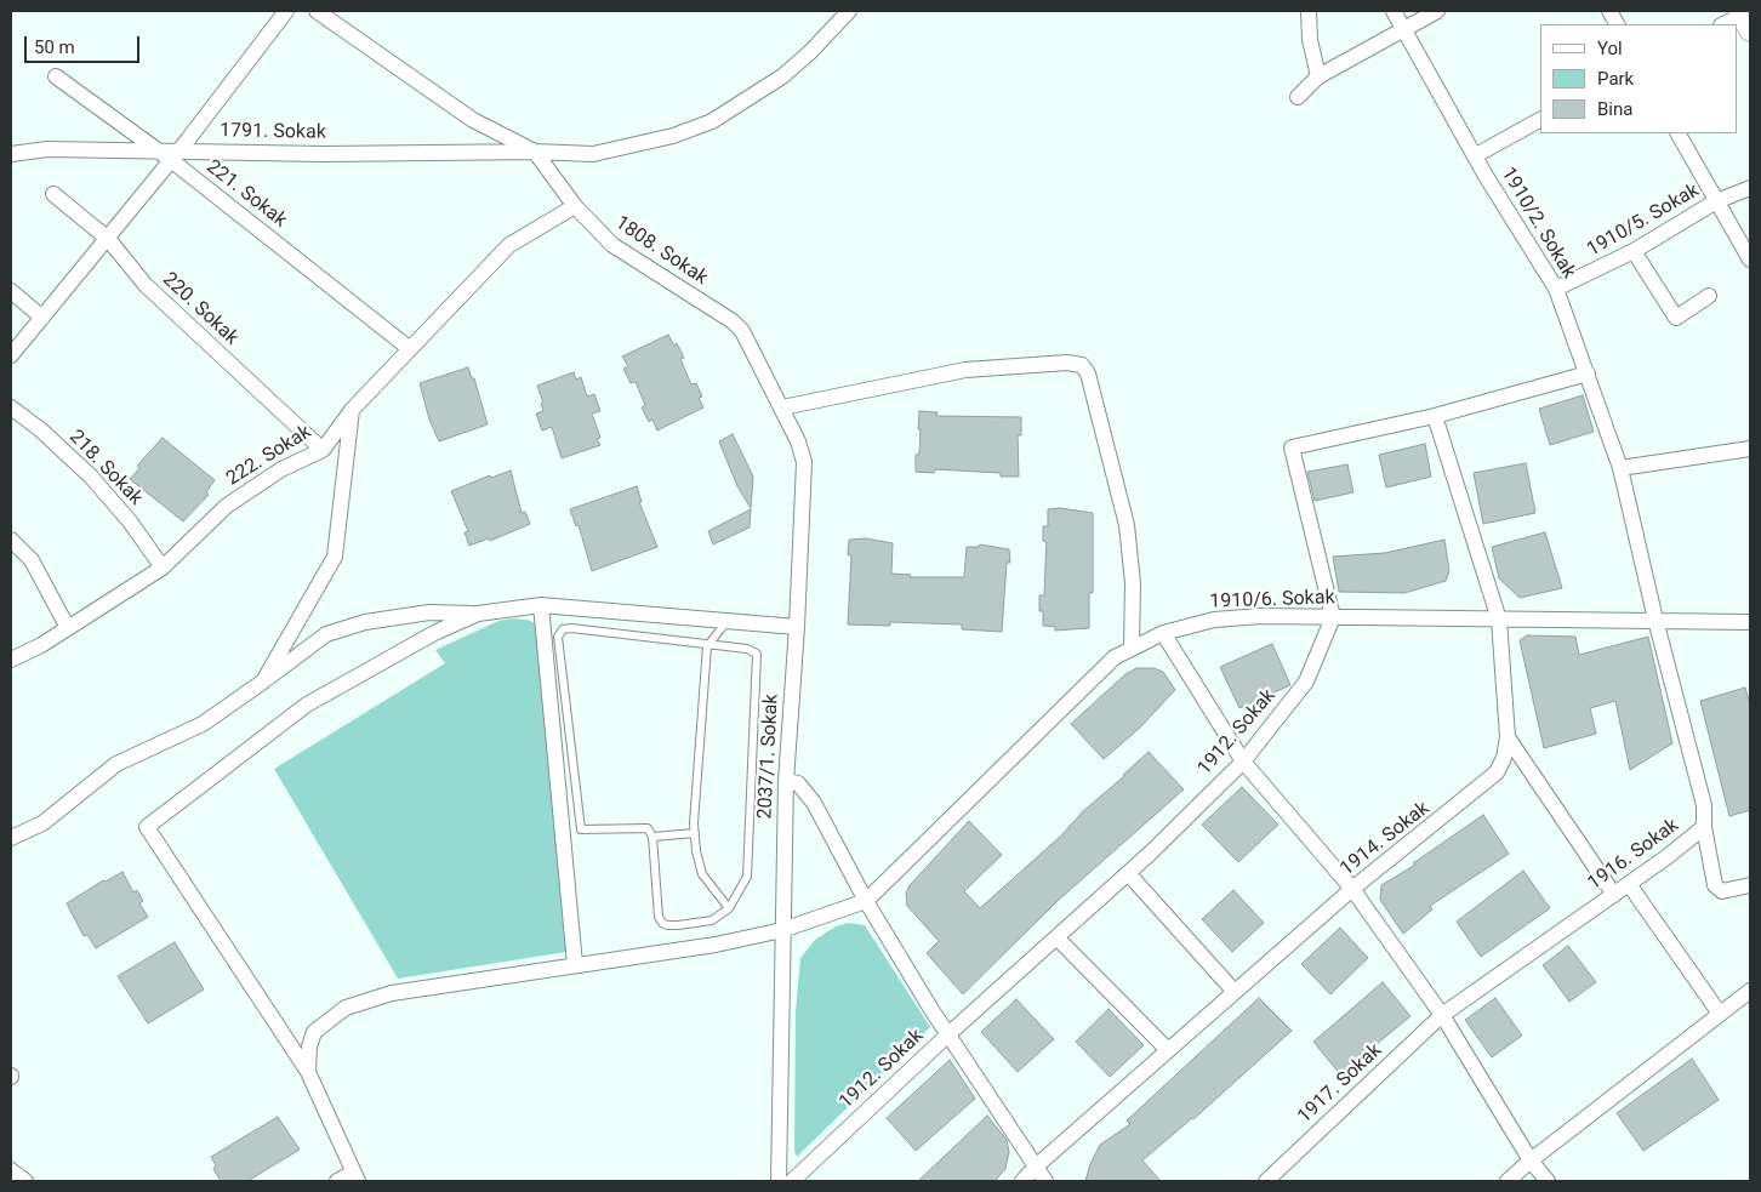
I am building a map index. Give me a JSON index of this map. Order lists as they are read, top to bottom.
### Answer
{
  "streets": {
    "street": [
      "1791. Sokak",
      "221. Sokak",
      "1910/5. Sokak",
      "1910/2. Sokak",
      "1808. Sokak",
      "220. Sokak",
      "222. Sokak",
      "218. Sokak",
      "1910/6. Sokak",
      "1912. Sokak",
      "2037/1. Sokak",
      "1914. Sokak",
      "1916. Sokak",
      "1917. Sokak"
    ]
  },
  "crossings": [
    ["1791. Sokak", "221. Sokak"],
    ["1791. Sokak", "1808. Sokak"],
    ["221. Sokak", "222. Sokak"],
    ["1910/5. Sokak", "1910/2. Sokak"],
    ["1910/2. Sokak", "1910/6. Sokak"],
    ["1910/2. Sokak", "1916. Sokak"],
    ["1808. Sokak", "222. Sokak"],
    ["1808. Sokak", "2037/1. Sokak"],
    ["220. Sokak", "222. Sokak"],
    ["222. Sokak", "218. Sokak"],
    ["1910/6. Sokak", "1912. Sokak"],
    ["1910/6. Sokak", "1914. Sokak"],
    ["1910/6. Sokak", "1916. Sokak"],
    ["1916. Sokak", "1917. Sokak"]
  ],
  "legend": ["Yol", "Park", "Bina"],
  "scale_bar": "50 m"
}
